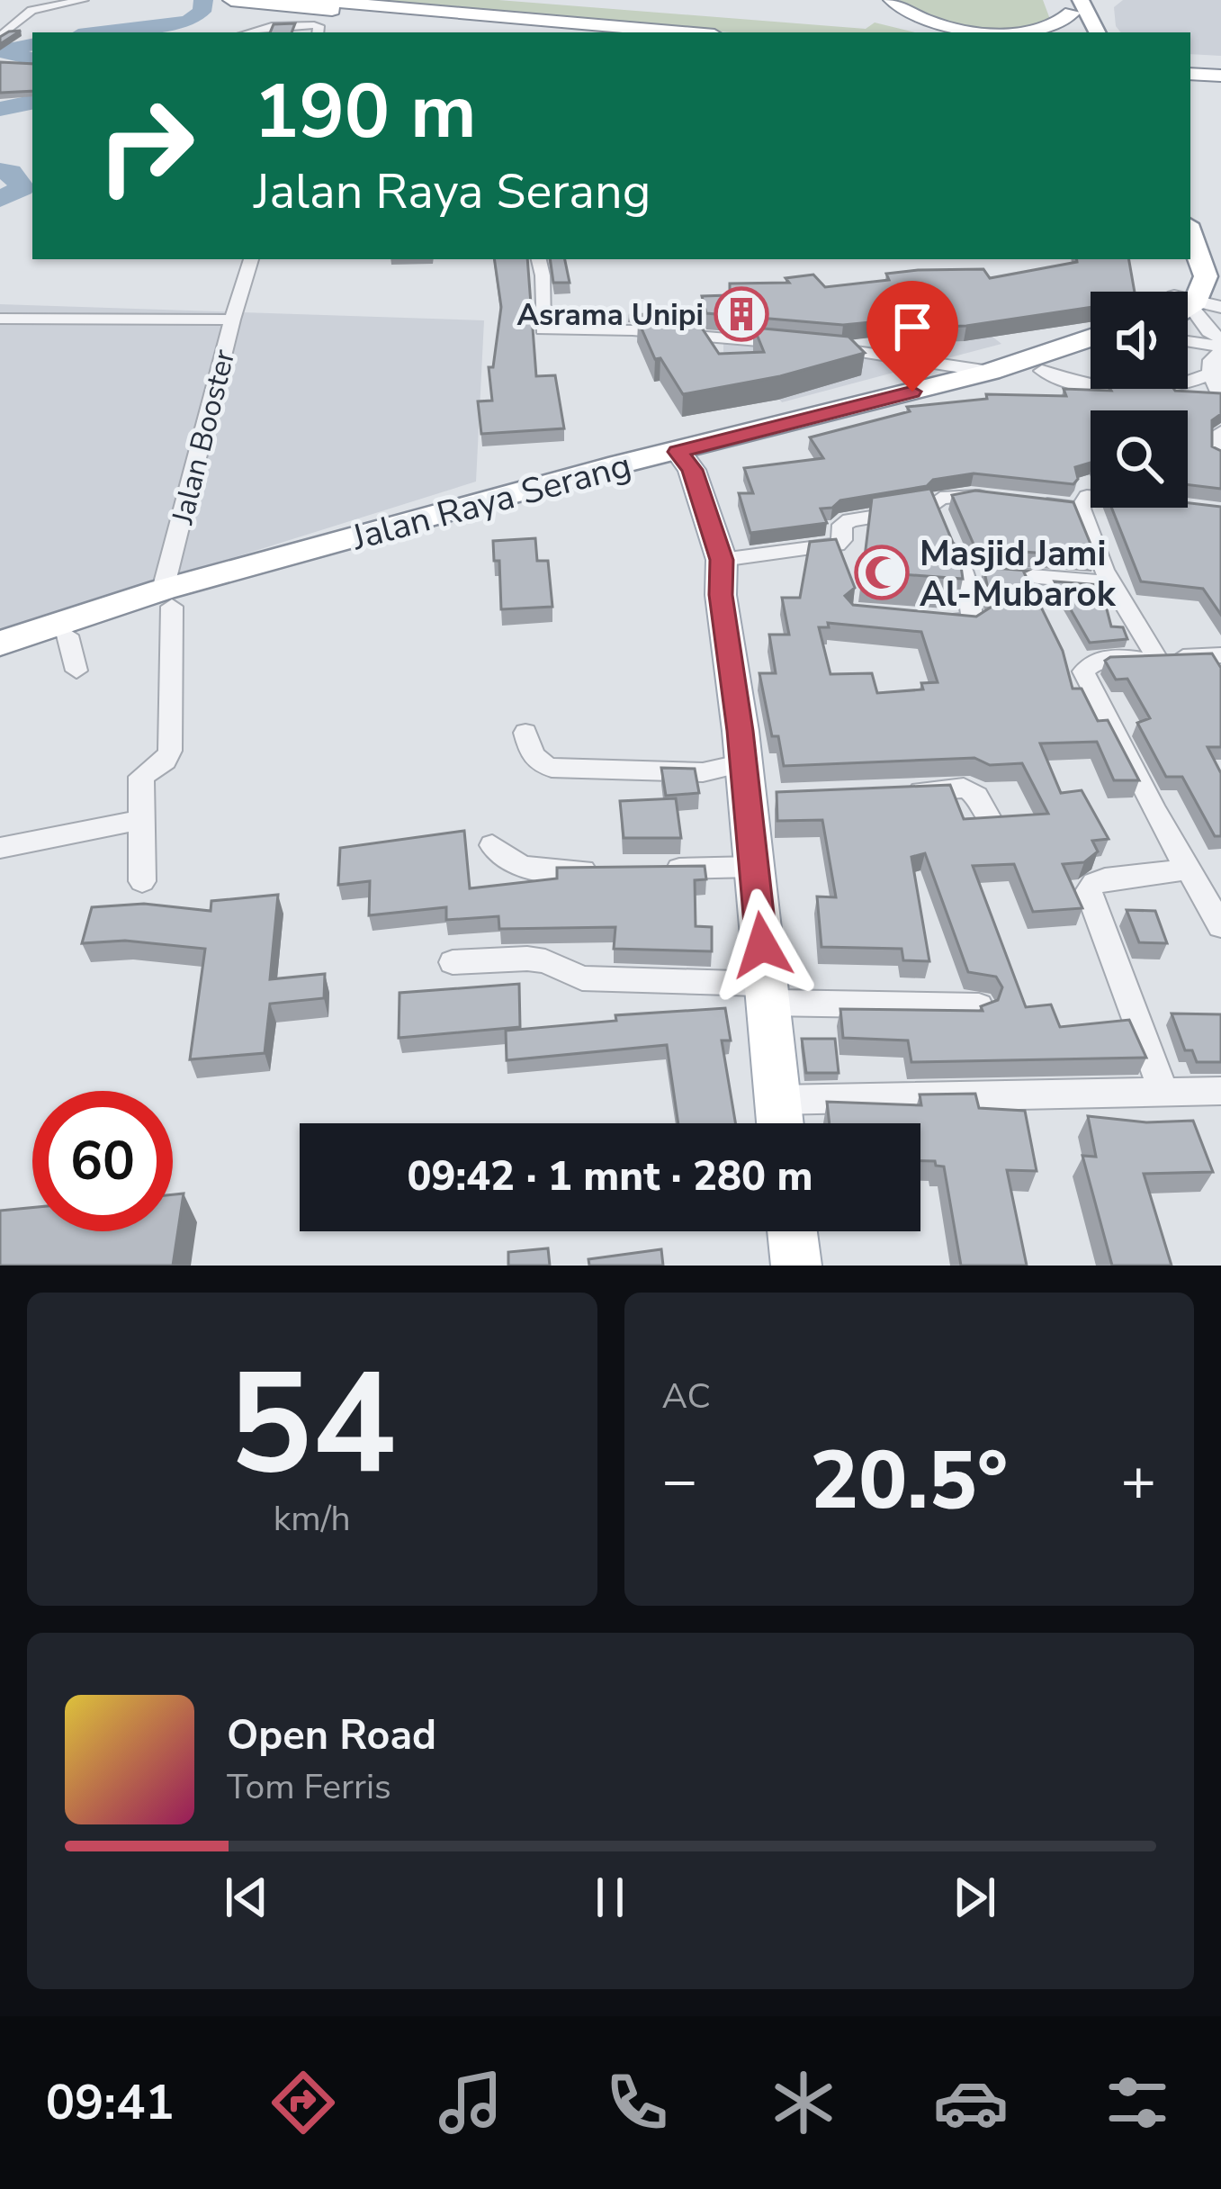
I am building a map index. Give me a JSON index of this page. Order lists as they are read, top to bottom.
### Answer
{
  "streets": {
    "highway": ["Jalan Raya Serang"],
    "street": ["Jalan Booster"]
  },
  "crossings": [
    ["Jalan Booster", "Jalan Raya Serang"]
  ],
  "places": {
    "building": ["Asrama Unipi"],
    "mosque": ["Masjid Jami Al-Mubarok"]
  },
  "page": {
    "turn": ["190 m", "Jalan Raya Serang"],
    "limit": "60",
    "trip": "09:42 · 1 mnt · 280 m",
    "tile": [
      ["54", "km/h"],
      "AC"
    ],
    "heat": ["−", "20.5°", "+"],
    "song": ["Open Road", "Tom Ferris"],
    "tabs": "09:41"
  }
}
